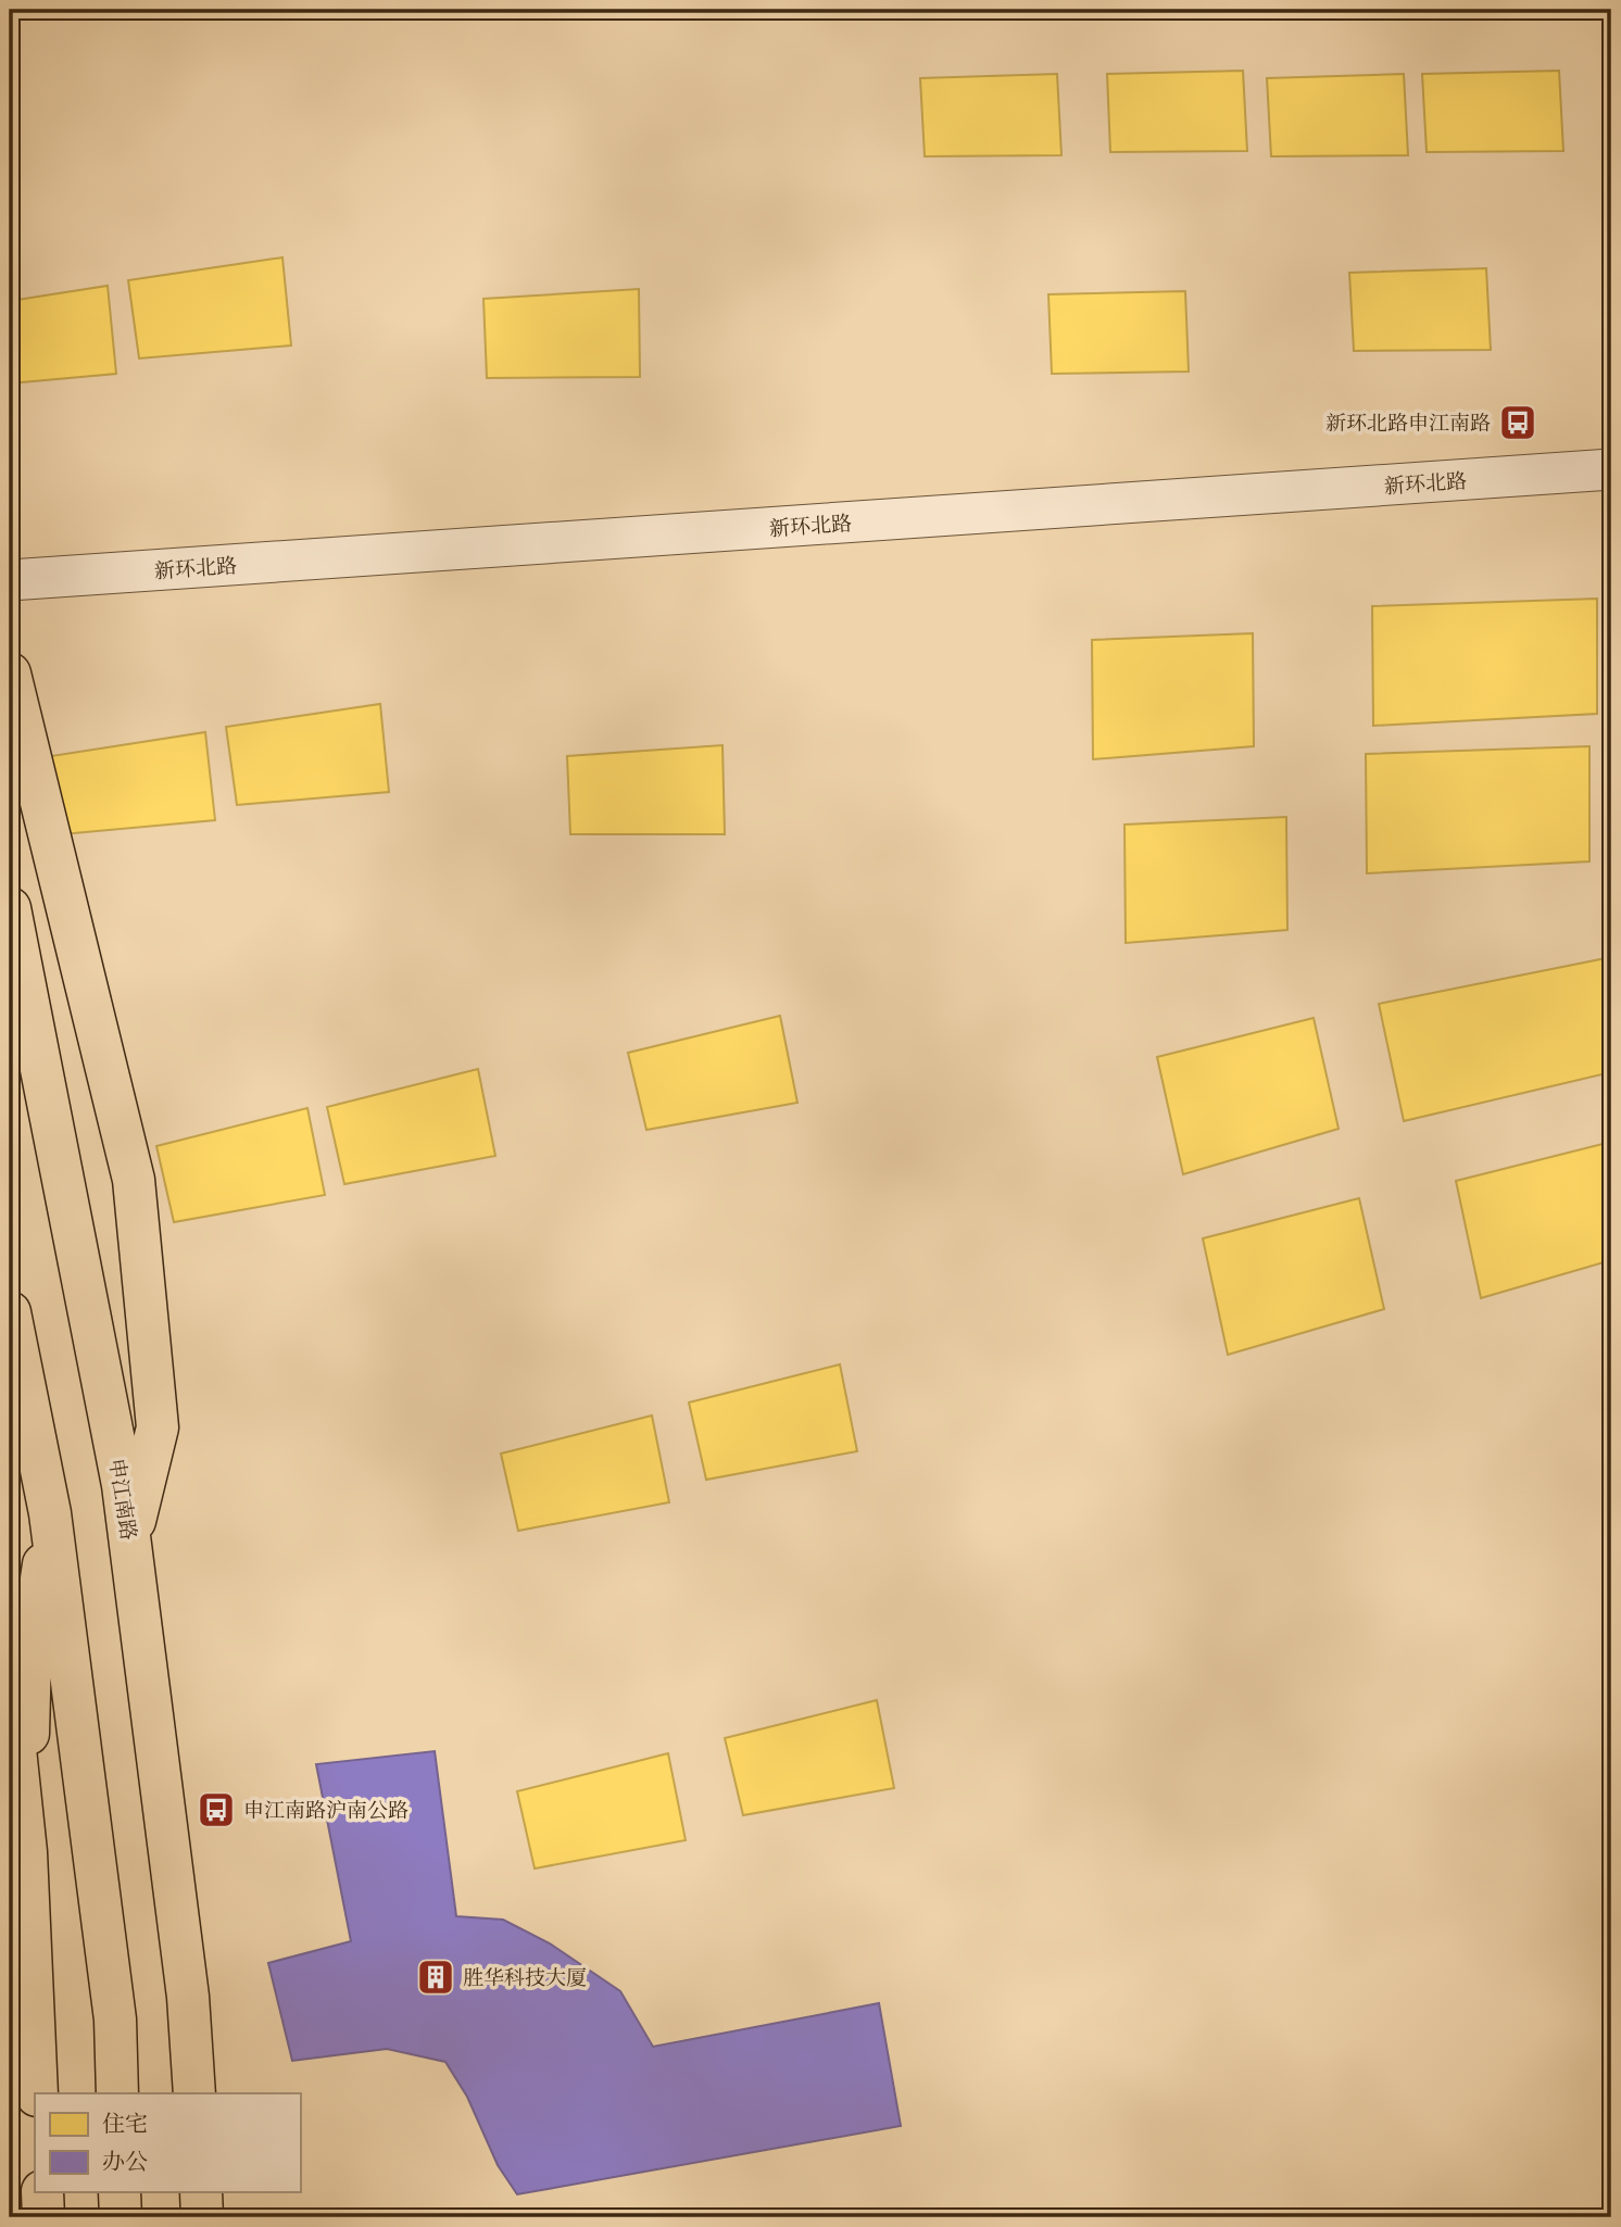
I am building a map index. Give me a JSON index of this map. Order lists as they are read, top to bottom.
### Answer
{
  "streets": {
    "main road": ["申江南路"],
    "street": ["新环北路"]
  },
  "places": {
    "bus stop": ["新环北路申江南路", "申江南路沪南公路"],
    "building": ["胜华科技大厦"]
  },
  "legend": ["住宅", "办公"]
}
